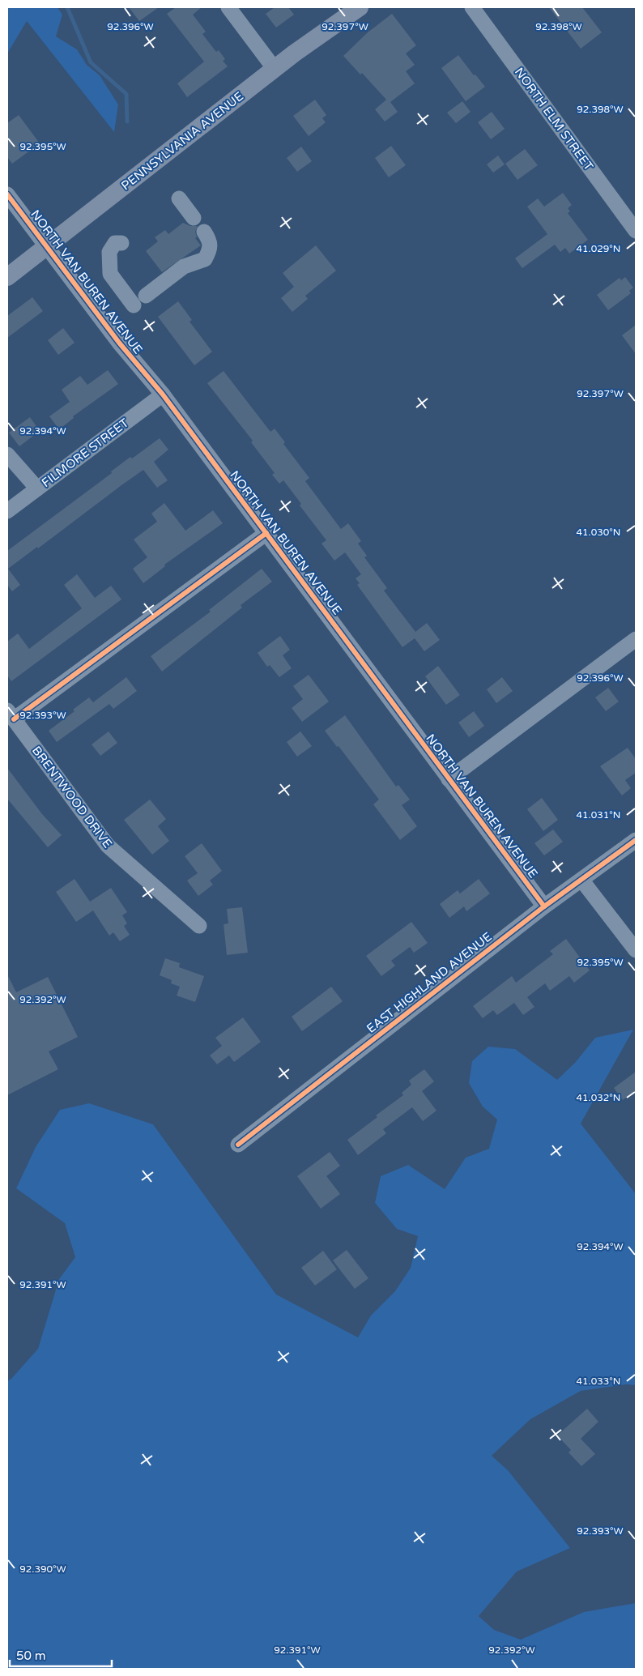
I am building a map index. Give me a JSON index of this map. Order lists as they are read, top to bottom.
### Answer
{
  "streets": {
    "main road": ["PENNSYLVANIA AVENUE"],
    "street": [
      "NORTH ELM STREET",
      "NORTH VAN BUREN AVENUE",
      "FILMORE STREET",
      "BRENTWOOD DRIVE",
      "EAST HIGHLAND AVENUE"
    ]
  },
  "crossings": [
    ["PENNSYLVANIA AVENUE", "NORTH VAN BUREN AVENUE"],
    ["NORTH VAN BUREN AVENUE", "FILMORE STREET"],
    ["NORTH VAN BUREN AVENUE", "EAST HIGHLAND AVENUE"]
  ],
  "scale_bar": "50 m",
  "coordinates": [
    "92.396°W",
    "92.397°W",
    "92.398°W",
    "92.395°W",
    "41.029°N",
    "92.394°W",
    "41.030°N",
    "92.393°W",
    "41.031°N",
    "92.392°W",
    "41.032°N",
    "92.391°W",
    "41.033°N",
    "92.390°W"
  ]
}
